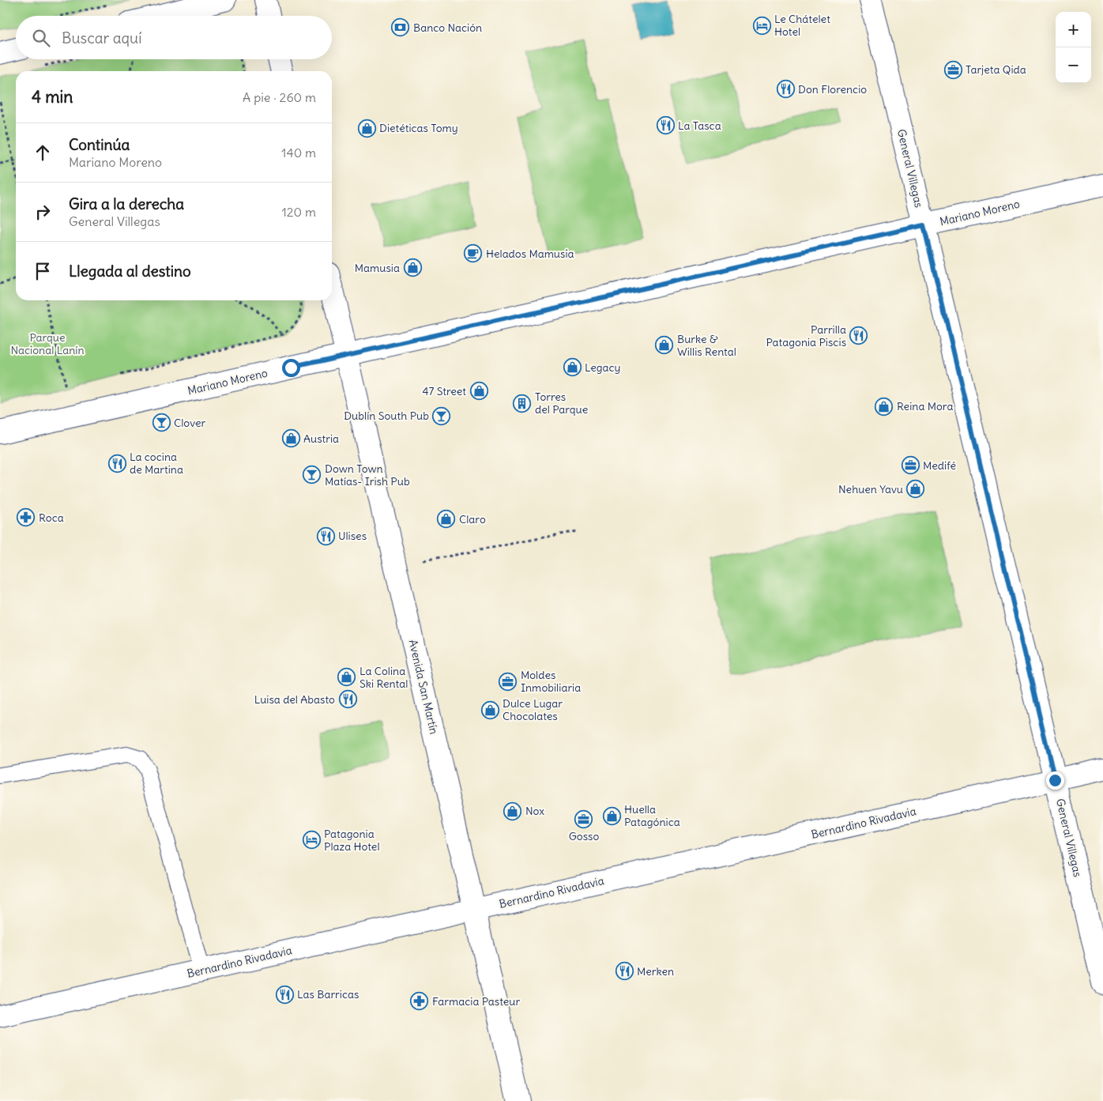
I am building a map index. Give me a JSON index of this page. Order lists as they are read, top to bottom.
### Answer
{
  "streets": {
    "street": [
      "General Villegas",
      "Mariano Moreno",
      "Avenida San Martín",
      "Bernardino Rivadavia"
    ]
  },
  "crossings": [
    ["General Villegas", "Mariano Moreno"],
    ["General Villegas", "Bernardino Rivadavia"],
    ["Mariano Moreno", "Avenida San Martín"],
    ["Avenida San Martín", "Bernardino Rivadavia"]
  ],
  "parks": ["Parque Nacional Lanín"],
  "places": {
    "hotel": ["Le Chátelet Hotel", "Patagonia Plaza Hotel"],
    "bank": ["Banco Nación"],
    "office": [
      "Tarjeta Qida",
      "Medifé",
      "Moldes Inmobiliaria",
      "Gosso"
    ],
    "restaurant": [
      "Don Florencio",
      "La Tasca",
      "Parrilla Patagonia Piscis",
      "La cocina de Martina",
      "Ulises",
      "Luisa del Abasto",
      "Merken",
      "Las Barricas"
    ],
    "shop": [
      "Dietéticas Tomy",
      "Mamusia",
      "Burke & Willis Rental",
      "Legacy",
      "47 Street",
      "Reina Mora",
      "Austria",
      "Nehuen Yavu",
      "Claro",
      "La Colina Ski Rental",
      "Dulce Lugar Chocolates",
      "Nox",
      "Huella Patagónica"
    ],
    "cafe": ["Helados Mamusia"],
    "building": ["Torres del Parque"],
    "bar": ["Dublín South Pub", "Clover", "Down Town Matías- Irish Pub"],
    "pharmacy": ["Roca", "Farmacia Pasteur"]
  },
  "page": {
    "map_buttons": ["+", "−"],
    "search": "Buscar aquí",
    "heading": ["4 min", "A pie · 260 m"],
    "list": [
      ["Continúa", "Mariano Moreno", "140 m"],
      ["Gira a la derecha", "General Villegas", "120 m"],
      "Llegada al destino"
    ]
  }
}
